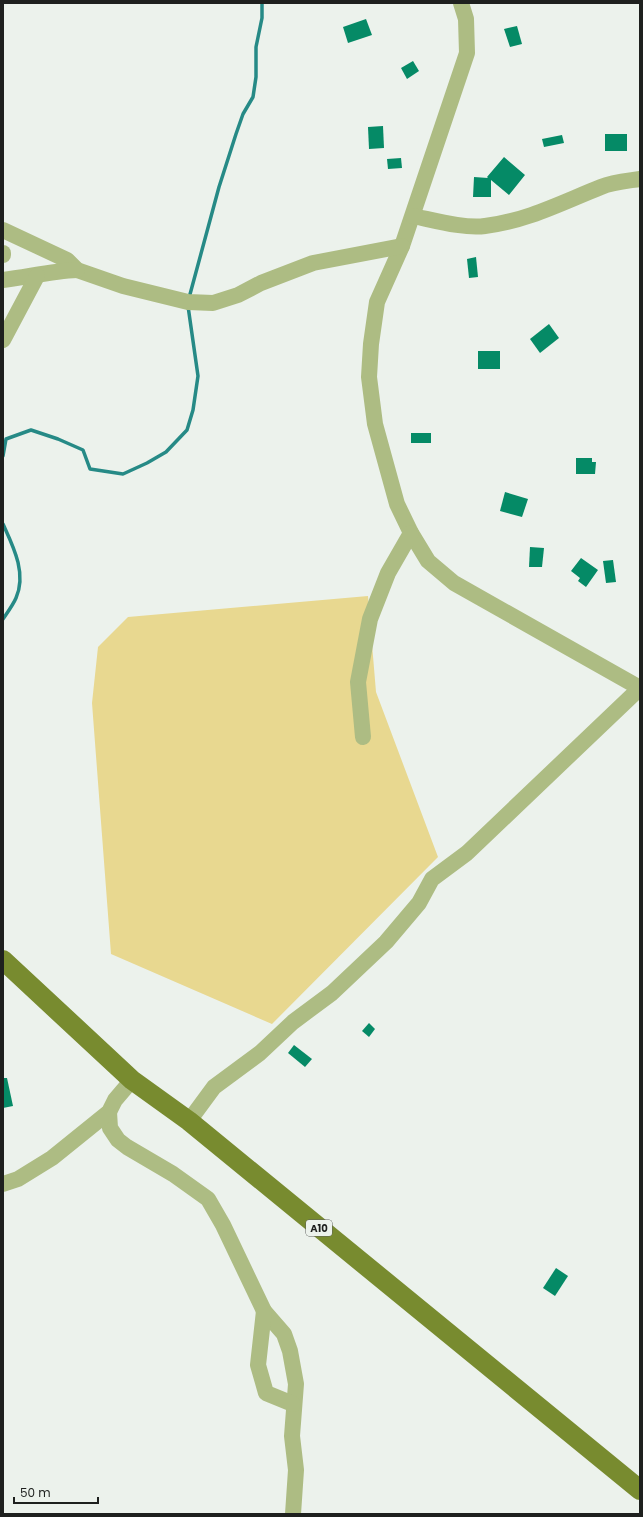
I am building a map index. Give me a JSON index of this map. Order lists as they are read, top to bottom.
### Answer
{
  "streets": {
    "main road": ["A10"]
  },
  "scale_bar": "50 m"
}
